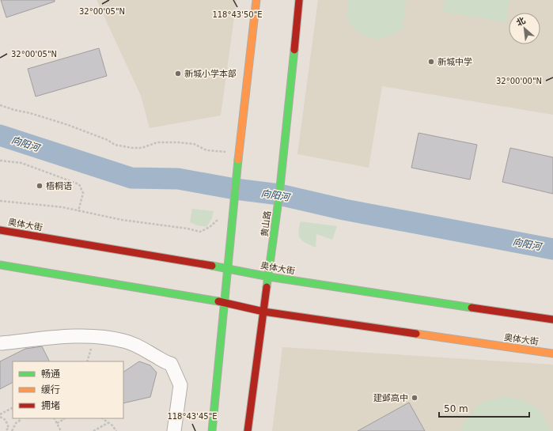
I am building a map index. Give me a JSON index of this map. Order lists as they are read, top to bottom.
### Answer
{
  "streets": {
    "main road": ["黄山路", "奥体大街"]
  },
  "crossings": [
    ["黄山路", "奥体大街"]
  ],
  "water": ["向阳河"],
  "places": [
    "新城中学",
    "新城小学本部",
    "梧桐语",
    "建邺高中"
  ],
  "legend": ["畅通", "缓行", "拥堵"],
  "scale_bar": "50 m",
  "north": "top left",
  "coordinates": [
    "32°00'05\"N",
    "118°43'50\"E",
    "32°00'00\"N",
    "118°43'45\"E"
  ]
}
